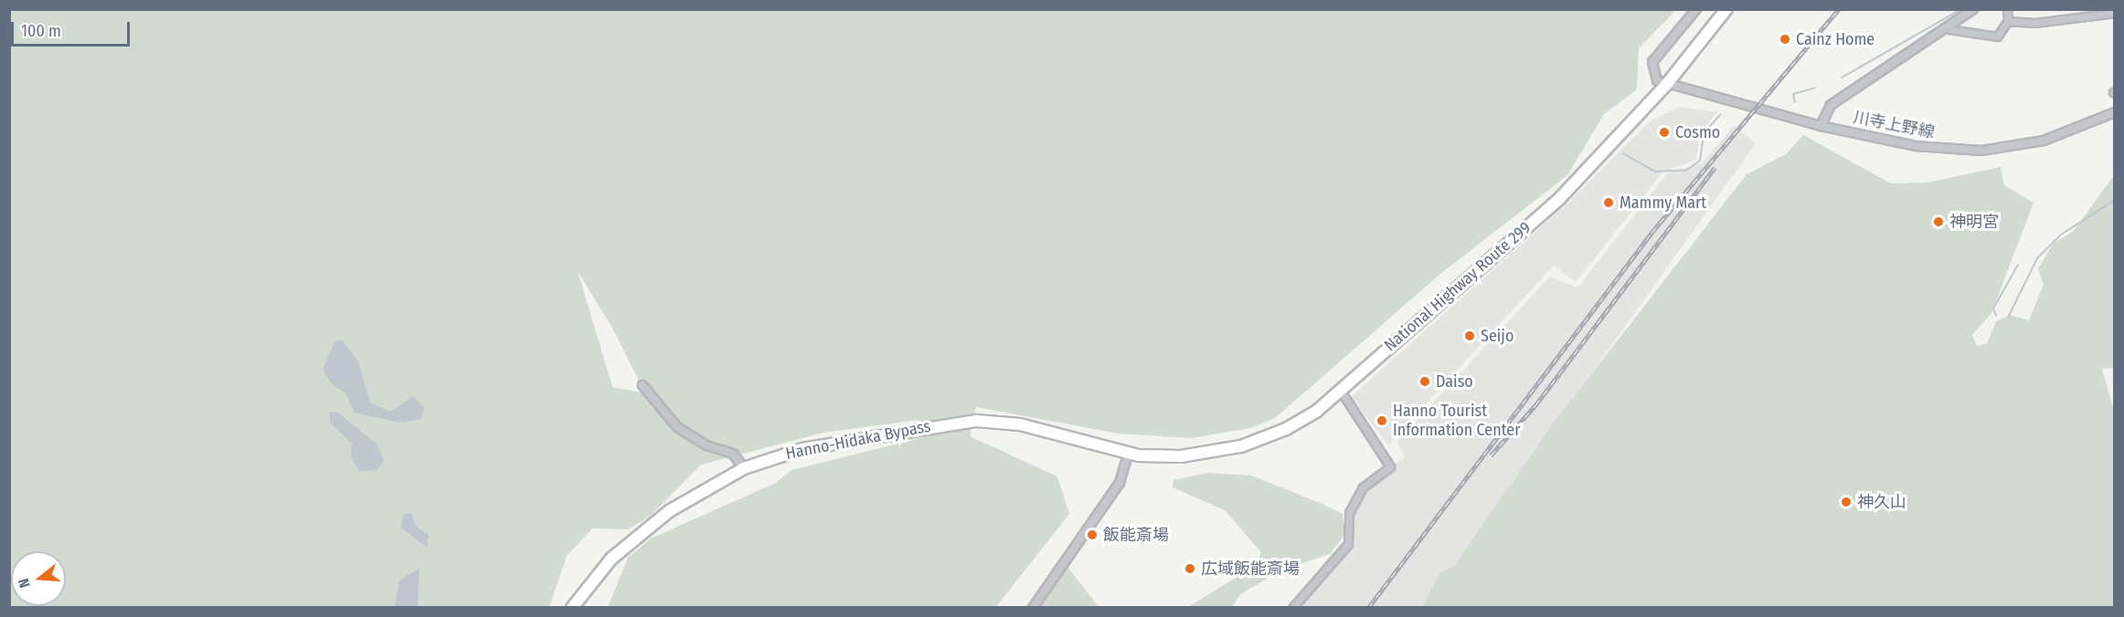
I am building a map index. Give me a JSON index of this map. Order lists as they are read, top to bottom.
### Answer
{
  "streets": {
    "highway": ["National Highway Route 299", "Hanno-Hidaka Bypass"],
    "street": ["川寺上野線"]
  },
  "crossings": [
    ["川寺上野線", "National Highway Route 299"],
    ["National Highway Route 299", "Hanno-Hidaka Bypass"]
  ],
  "places": [
    "Cainz Home",
    "Cosmo",
    "Mammy Mart",
    "神明宮",
    "Seijo",
    "Daiso",
    "Hanno Tourist Information Center",
    "神久山",
    "飯能斎場",
    "広域飯能斎場"
  ],
  "scale_bar": "100 m",
  "north": "left"
}
